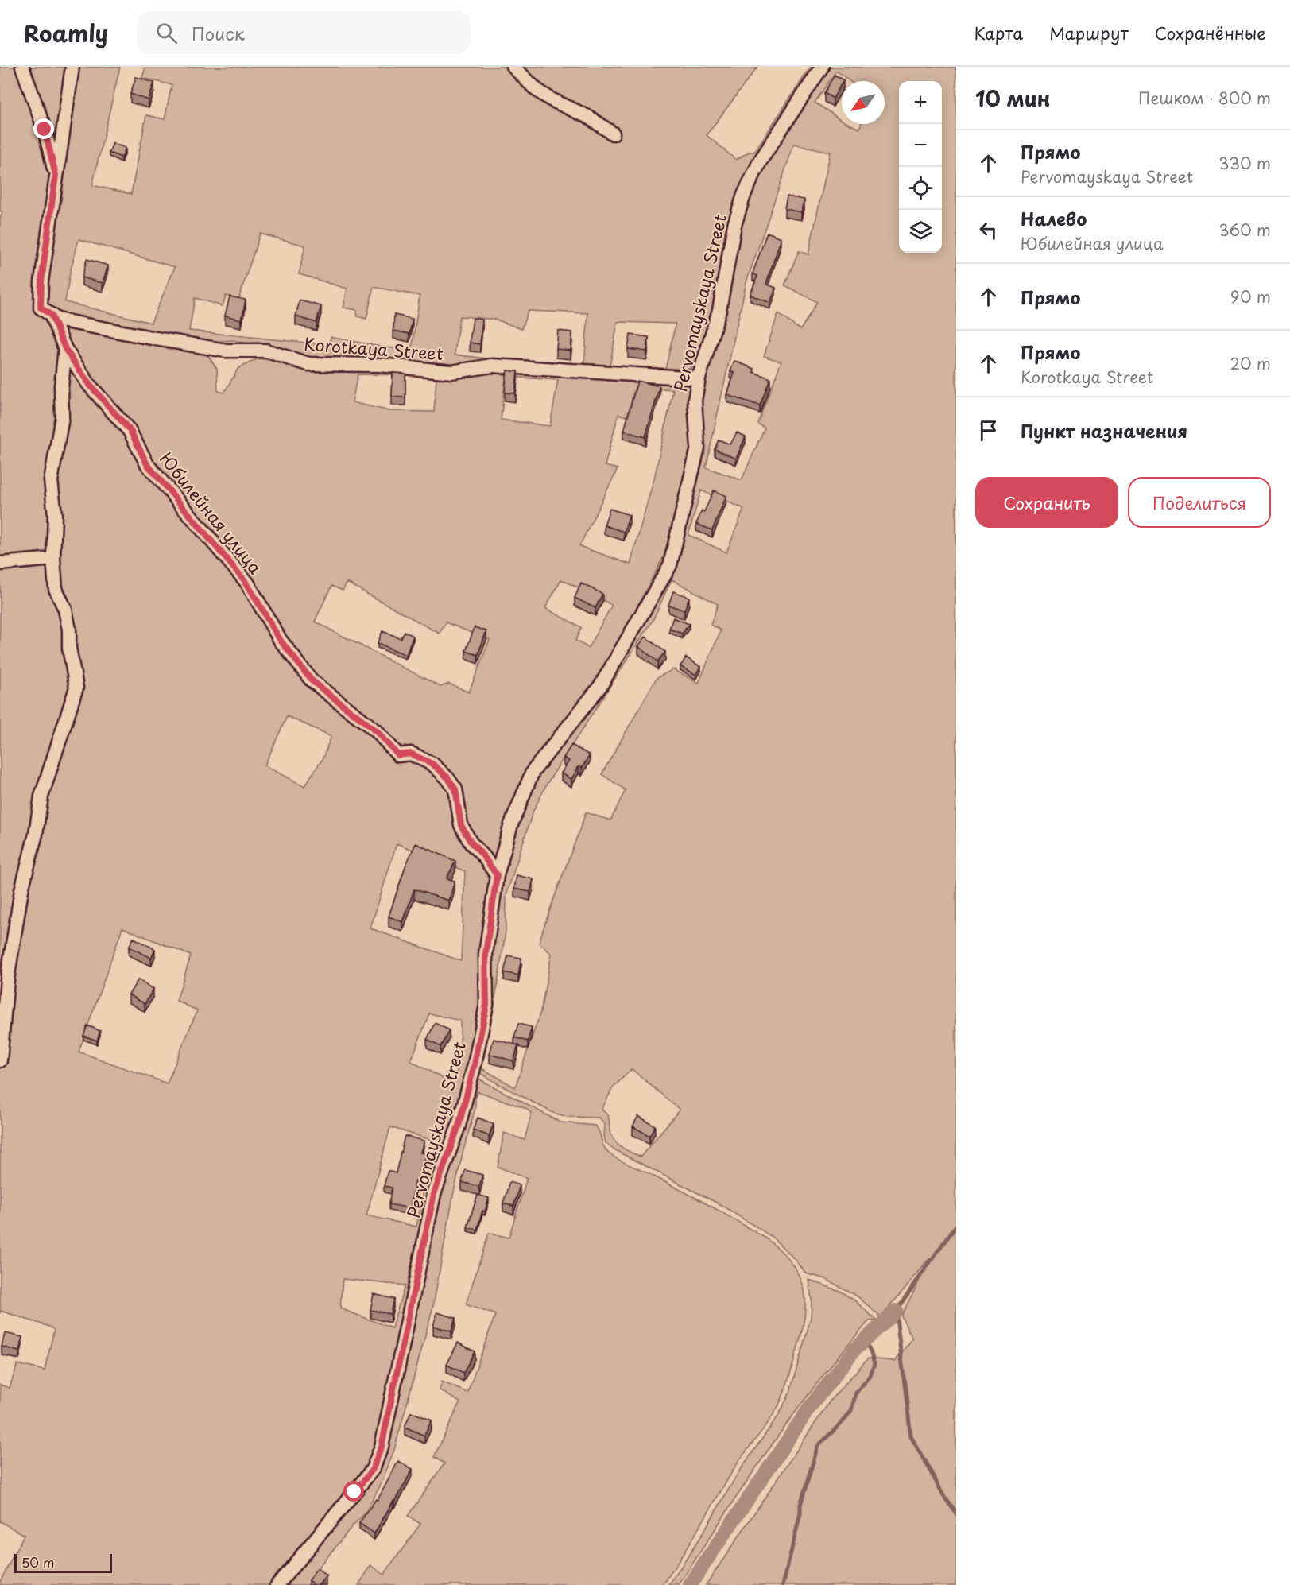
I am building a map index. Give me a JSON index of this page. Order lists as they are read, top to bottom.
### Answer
{
  "streets": {
    "street": ["Pervomayskaya Street", "Korotkaya Street", "Юбилейная улица"]
  },
  "crossings": [
    ["Pervomayskaya Street", "Korotkaya Street"],
    ["Pervomayskaya Street", "Юбилейная улица"]
  ],
  "scale_bar": "50 m",
  "north": "bottom left",
  "page": {
    "header": "Roamly",
    "search": "Поиск",
    "nav": ["Карта", "Маршрут", "Сохранённые"],
    "heading": ["10 мин", "Пешком · 800 m"],
    "map_buttons": ["+", "−"],
    "list": [
      ["Прямо", "Pervomayskaya Street", "330 m"],
      ["Налево", "Юбилейная улица", "360 m"],
      ["Прямо", "90 m"],
      ["Прямо", "Korotkaya Street", "20 m"],
      "Пункт назначения"
    ],
    "buttons": ["Сохранить", "Поделиться"],
    "scale": "50 m"
  }
}
